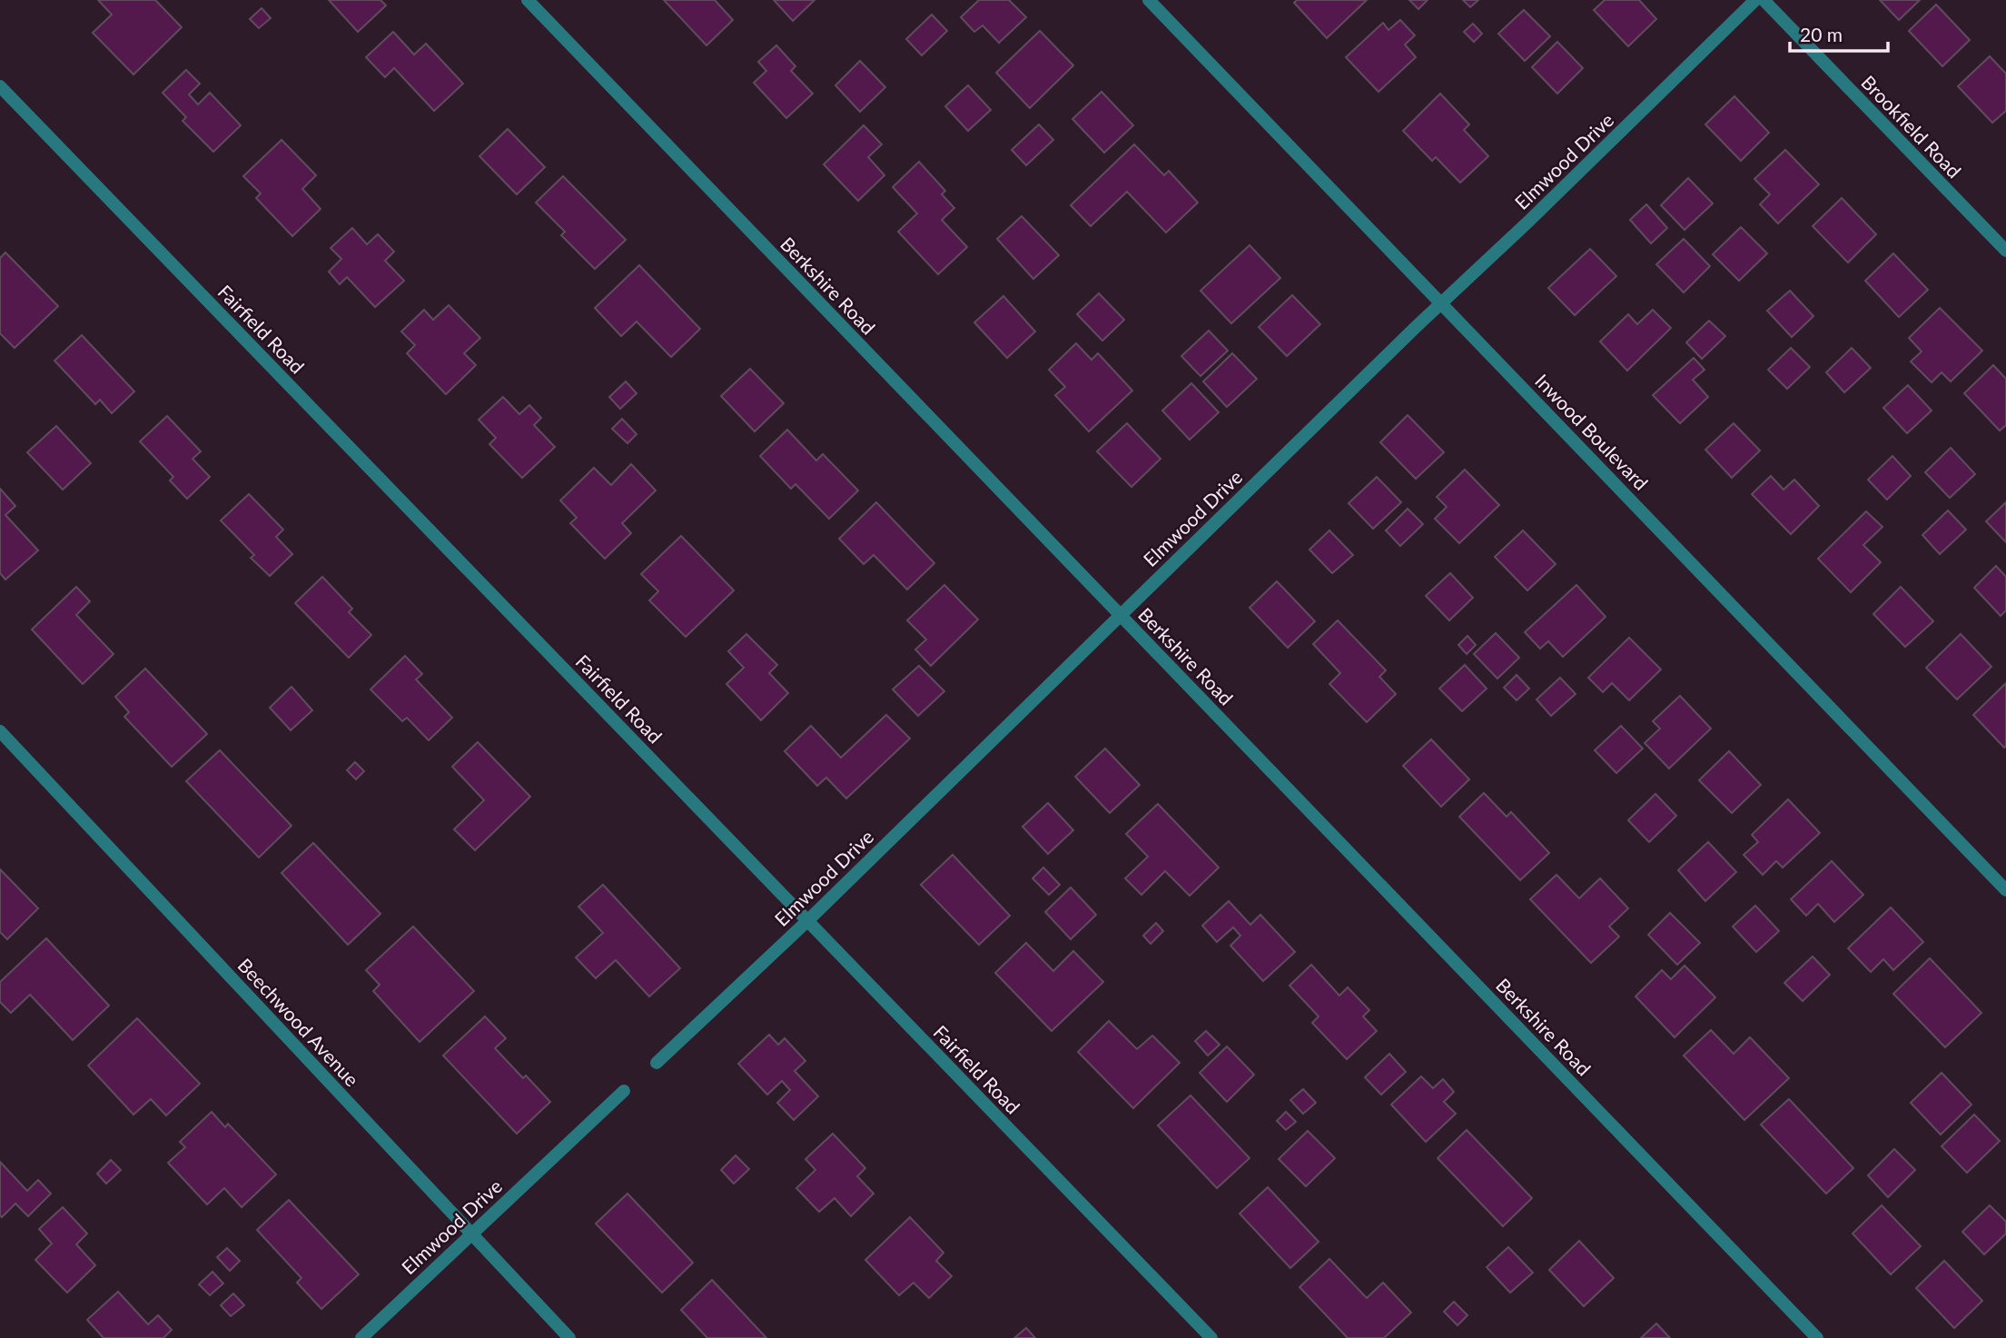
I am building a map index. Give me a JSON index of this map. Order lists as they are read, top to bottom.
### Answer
{
  "streets": {
    "street": [
      "Brookfield Road",
      "Elmwood Drive",
      "Berkshire Road",
      "Fairfield Road",
      "Inwood Boulevard",
      "Beechwood Avenue"
    ]
  },
  "crossings": [
    ["Elmwood Drive", "Berkshire Road"],
    ["Elmwood Drive", "Fairfield Road"],
    ["Elmwood Drive", "Inwood Boulevard"],
    ["Elmwood Drive", "Beechwood Avenue"]
  ],
  "scale_bar": "20 m"
}
